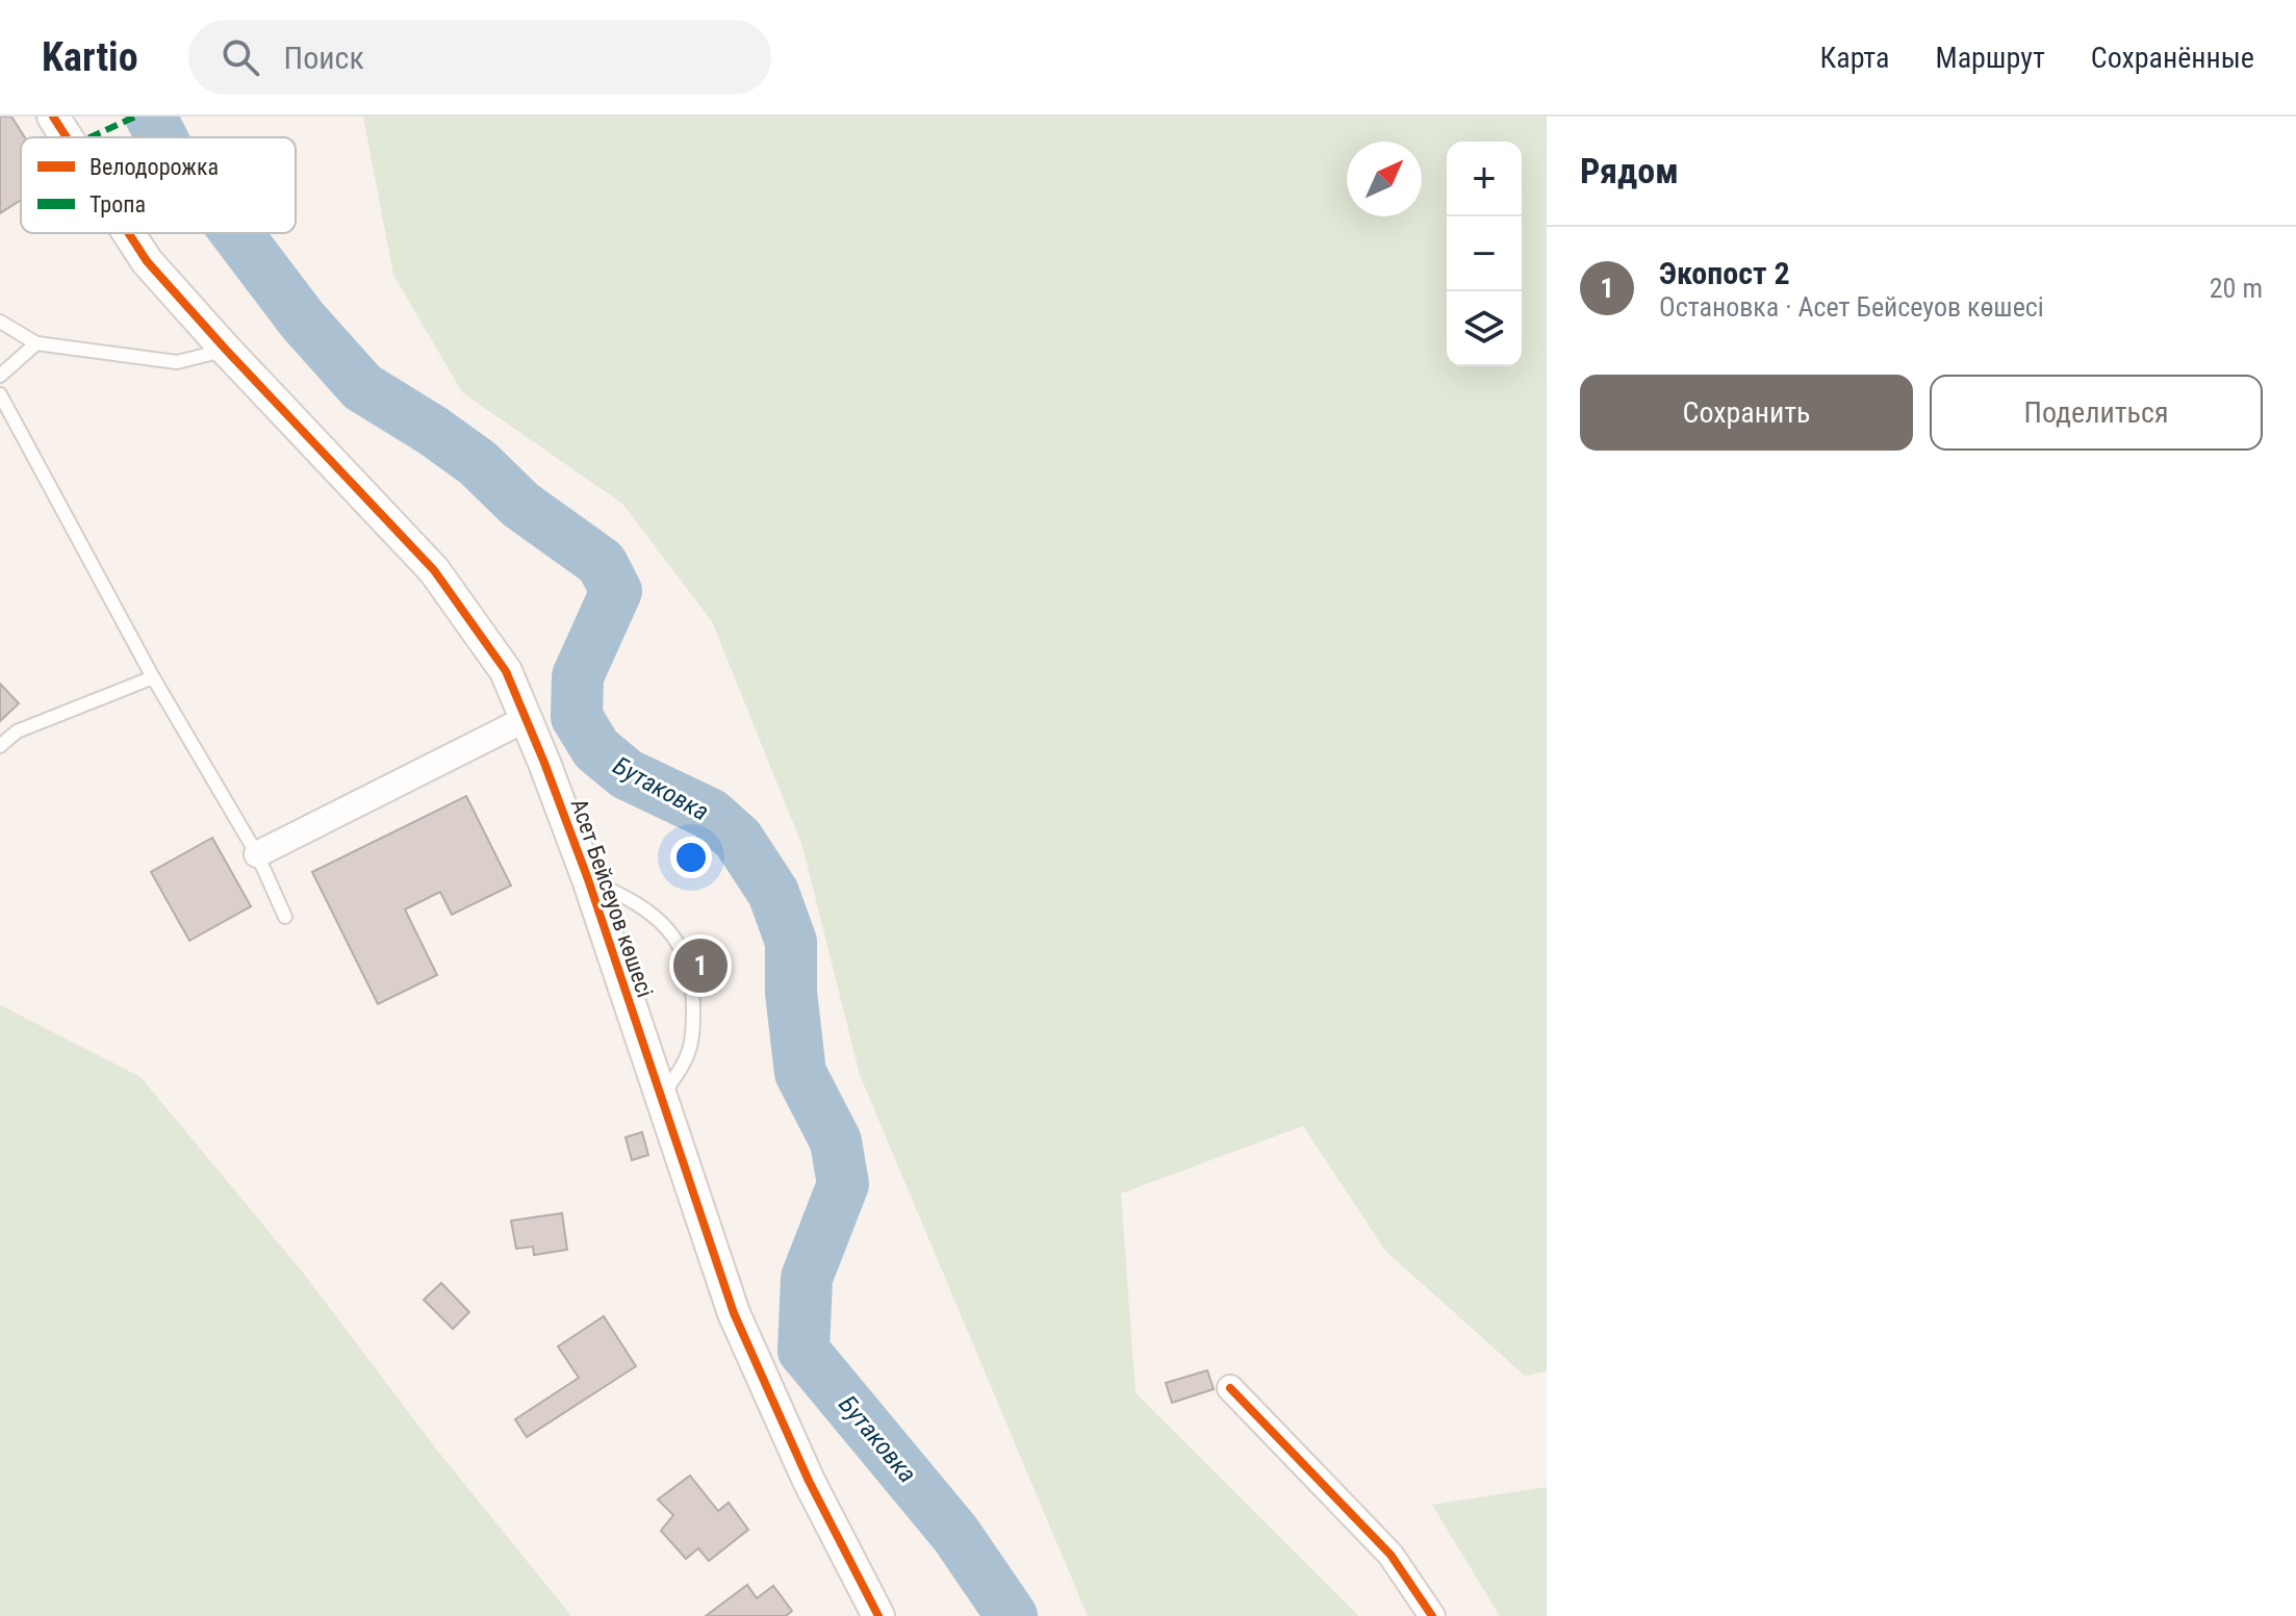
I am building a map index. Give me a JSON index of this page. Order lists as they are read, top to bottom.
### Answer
{
  "streets": {
    "street": ["Асет Бейсеуов көшесі"]
  },
  "water": ["Бутаковка"],
  "legend": ["Велодорожка", "Тропа"],
  "north": "top right",
  "page": {
    "header": "Kartio",
    "search": "Поиск",
    "nav": ["Карта", "Маршрут", "Сохранённые"],
    "heading": "Рядом",
    "map_buttons": ["+", "−"],
    "list": [
      {
        "mark": "1",
        "name": "Экопост 2",
        "note": "Остановка · Асет Бейсеуов көшесі",
        "value": "20 m"
      }
    ],
    "buttons": ["Сохранить", "Поделиться"],
    "pins": "1"
  }
}
